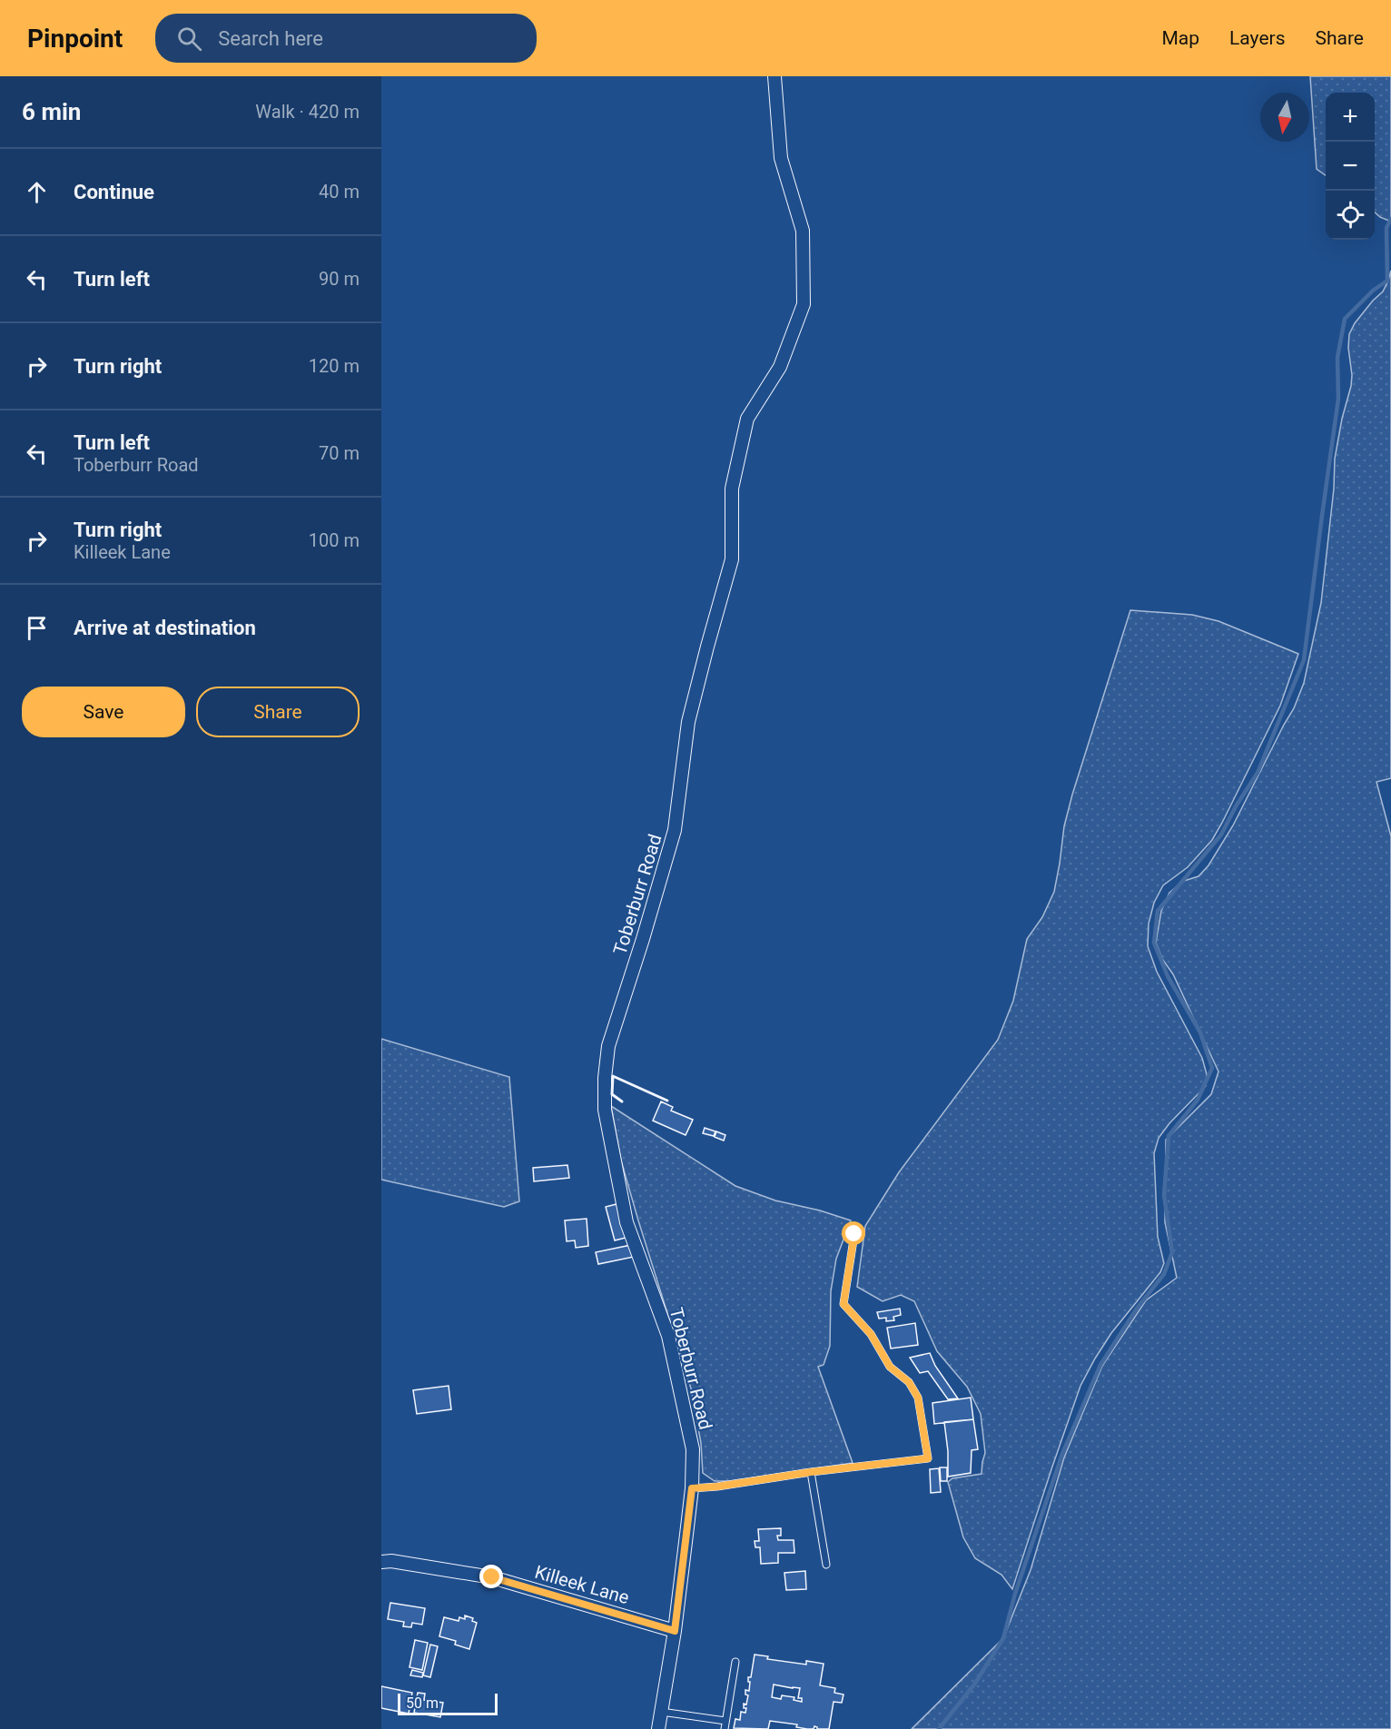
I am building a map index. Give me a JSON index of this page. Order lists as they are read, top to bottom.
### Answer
{
  "streets": {
    "street": ["Toberburr Road", "Killeek Lane"]
  },
  "crossings": [
    ["Toberburr Road", "Killeek Lane"]
  ],
  "scale_bar": "50 m",
  "north": "bottom",
  "page": {
    "header": "Pinpoint",
    "search": "Search here",
    "nav": ["Map", "Layers", "Share"],
    "heading": ["6 min", "Walk · 420 m"],
    "map_buttons": ["+", "−"],
    "list": [
      ["Continue", "40 m"],
      ["Turn left", "90 m"],
      ["Turn right", "120 m"],
      ["Turn left", "Toberburr Road", "70 m"],
      ["Turn right", "Killeek Lane", "100 m"],
      "Arrive at destination"
    ],
    "buttons": ["Save", "Share"],
    "scale": "50 m"
  }
}
